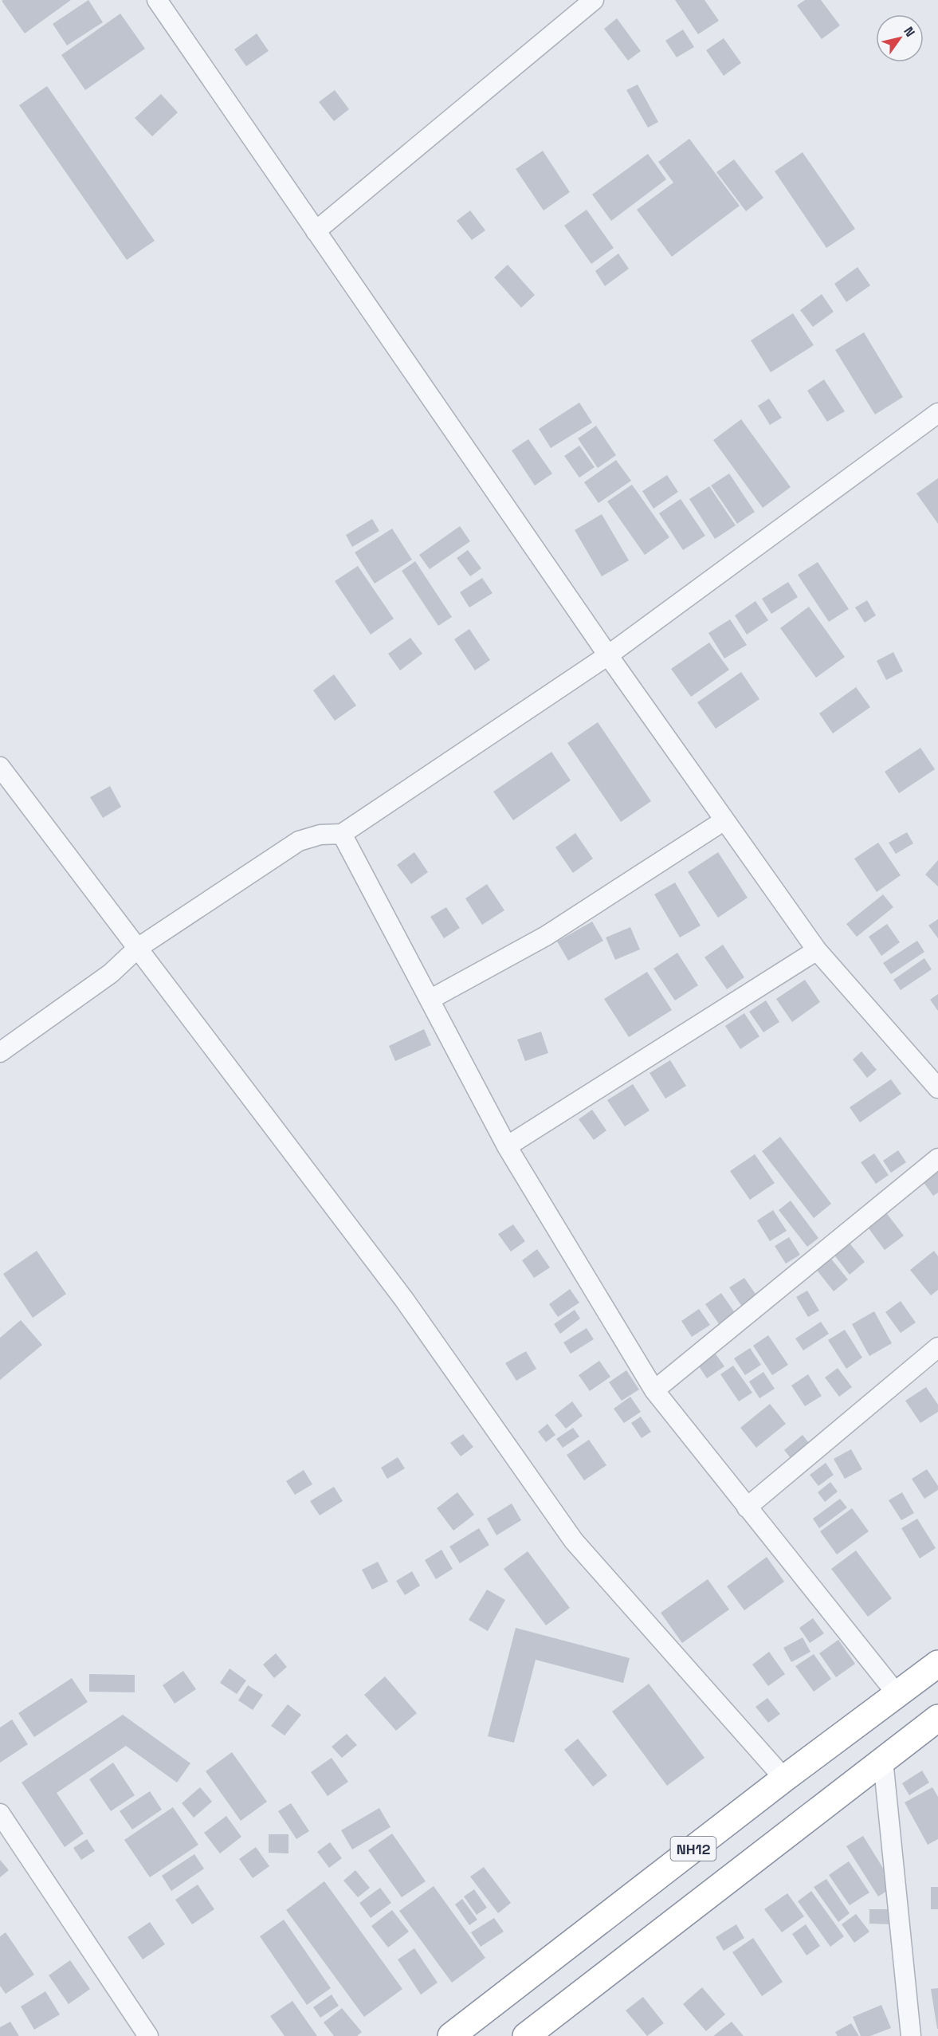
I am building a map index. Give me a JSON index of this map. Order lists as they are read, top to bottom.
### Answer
{
  "streets": {
    "highway": ["NH12"]
  },
  "north": "top right"
}
